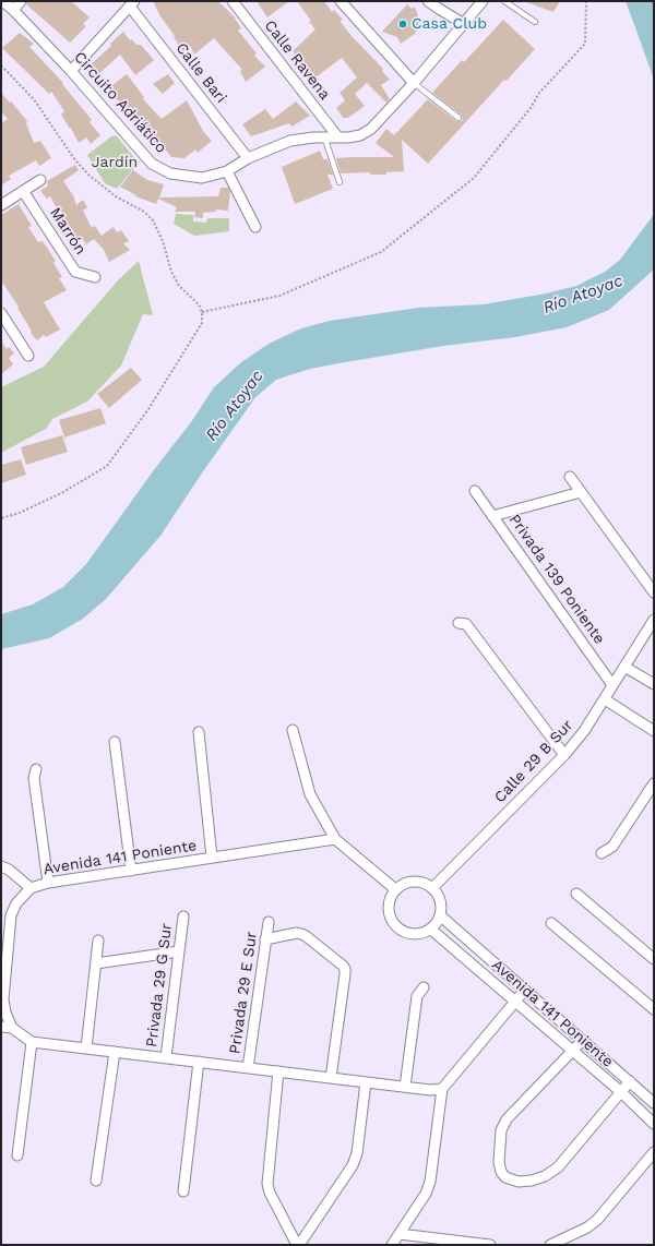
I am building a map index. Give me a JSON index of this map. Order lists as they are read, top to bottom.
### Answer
{
  "streets": {
    "street": [
      "Calle Ravena",
      "Calle Bari",
      "Circuito Adriático",
      "Marrón",
      "Privada 139 Poniente",
      "Calle 29 B Sur",
      "Avenida 141 Poniente",
      "Privada 29 G Sur",
      "Privada 29 E Sur"
    ]
  },
  "crossings": [
    ["Calle Ravena", "Circuito Adriático"],
    ["Calle Bari", "Circuito Adriático"],
    ["Privada 139 Poniente", "Calle 29 B Sur"],
    ["Calle 29 B Sur", "Avenida 141 Poniente"]
  ],
  "water": ["Río Atoyac"],
  "parks": ["Jardín"],
  "places": ["Casa Club"]
}
